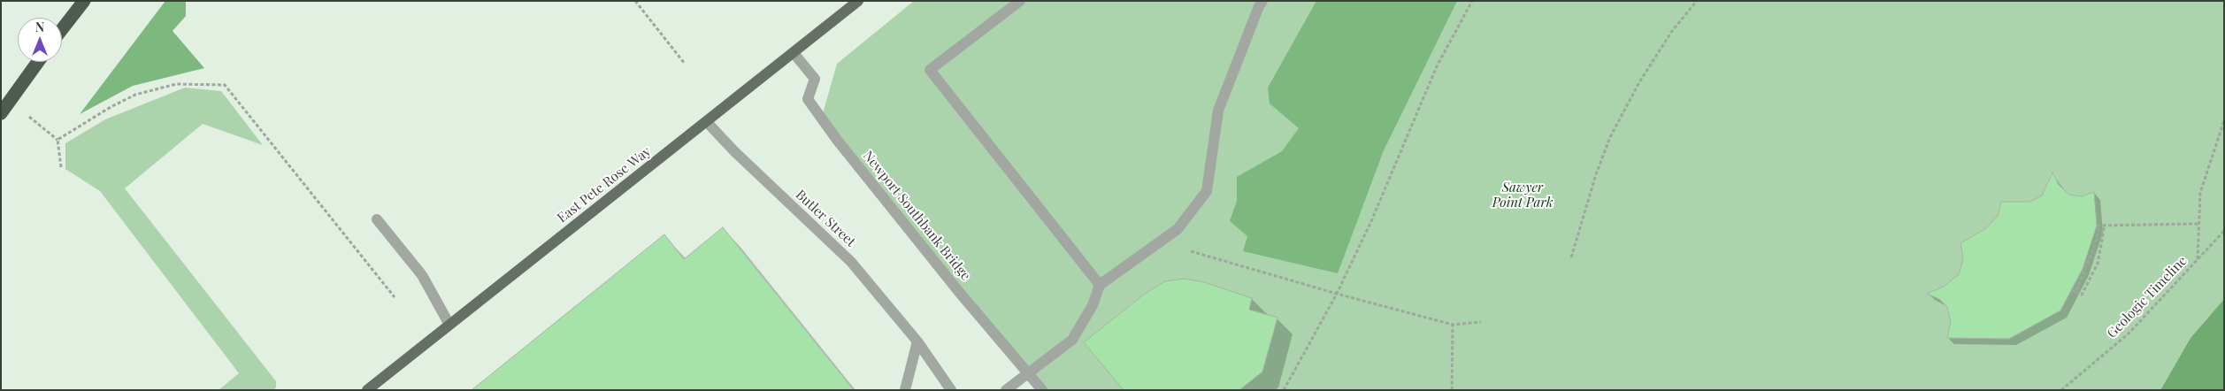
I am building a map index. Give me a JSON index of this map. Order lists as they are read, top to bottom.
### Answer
{
  "streets": {
    "main road": ["East Pete Rose Way"],
    "street": ["Newport Southbank Bridge", "Butler Street"],
    "path": ["Geologic Timeline"]
  },
  "crossings": [
    ["East Pete Rose Way", "Newport Southbank Bridge"],
    ["East Pete Rose Way", "Butler Street"]
  ],
  "parks": ["Sawyer Point Park"],
  "north": "top"
}
